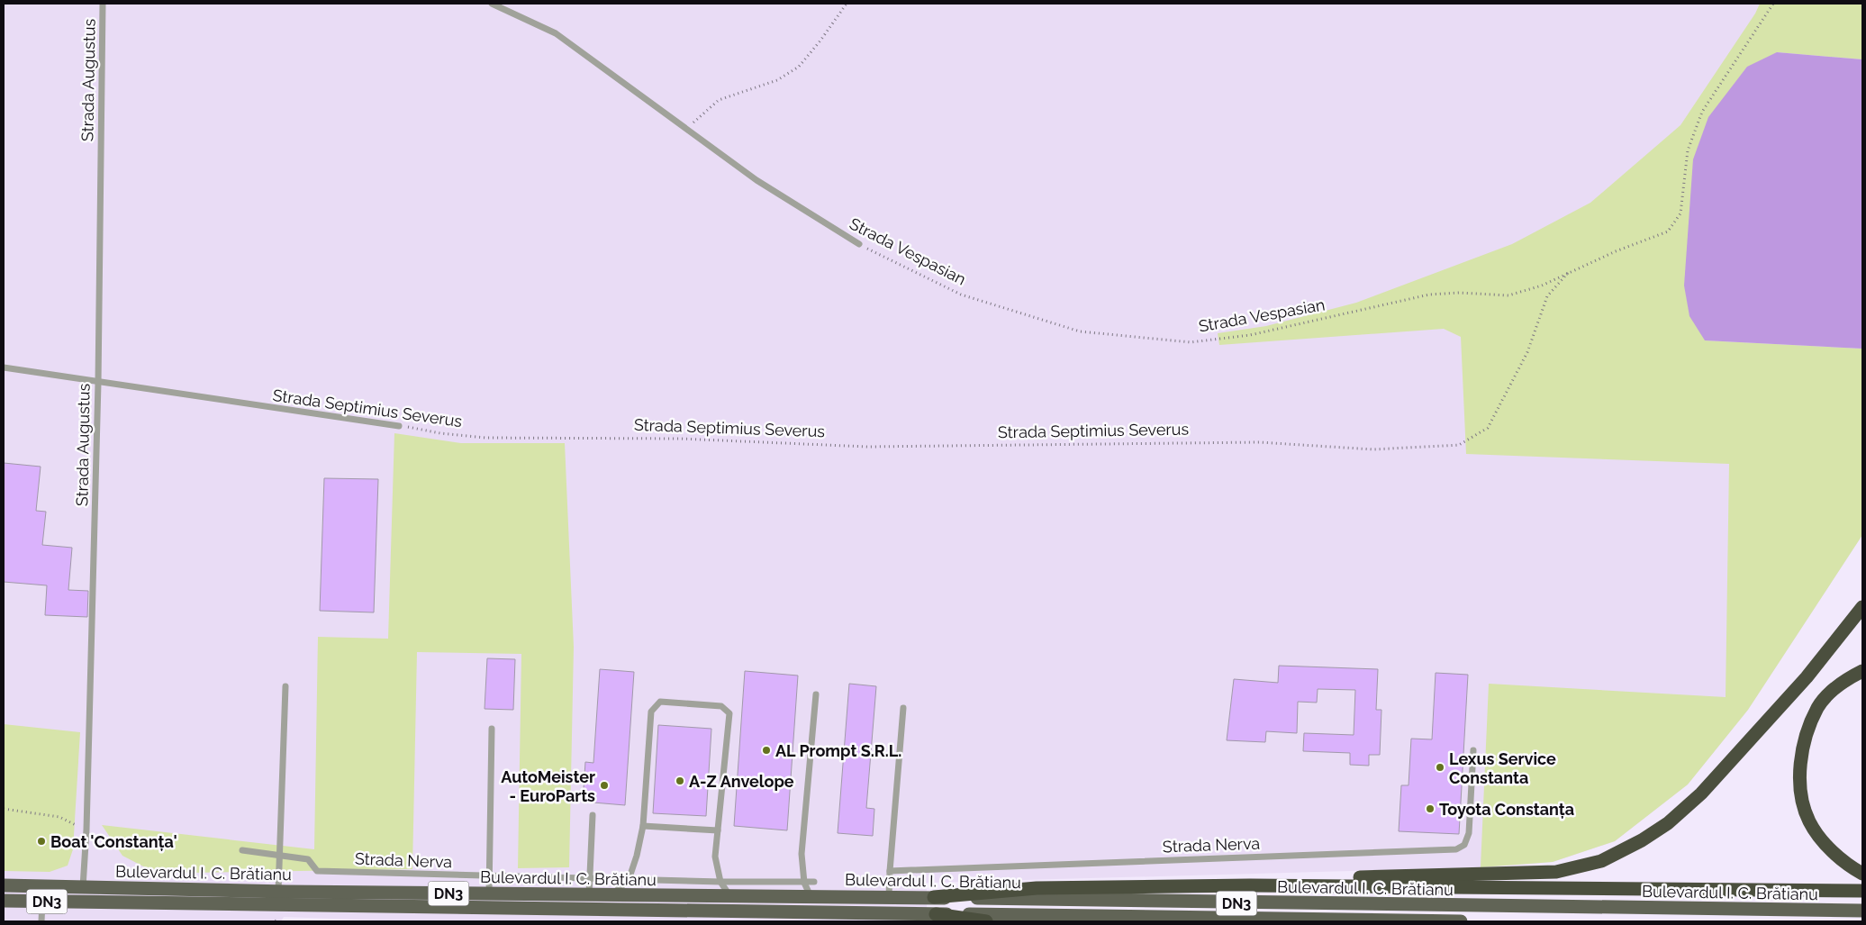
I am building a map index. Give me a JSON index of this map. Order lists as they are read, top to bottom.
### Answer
{
  "streets": {
    "main road": ["Bulevardul I. C. Brătianu", "DN3"],
    "lane": [
      "Strada Augustus",
      "Strada Vespasian",
      "Strada Septimius Severus",
      "Strada Nerva"
    ]
  },
  "crossings": [
    ["Strada Augustus", "Strada Septimius Severus"],
    ["Strada Augustus", "Bulevardul I. C. Brătianu"],
    ["Strada Vespasian", "Strada Septimius Severus"]
  ],
  "places": [
    "AL Prompt S.R.L.",
    "Lexus Service Constanta",
    "A-Z Anvelope",
    "AutoMeister - EuroParts",
    "Toyota Constanța",
    "Boat 'Constanța'"
  ]
}
